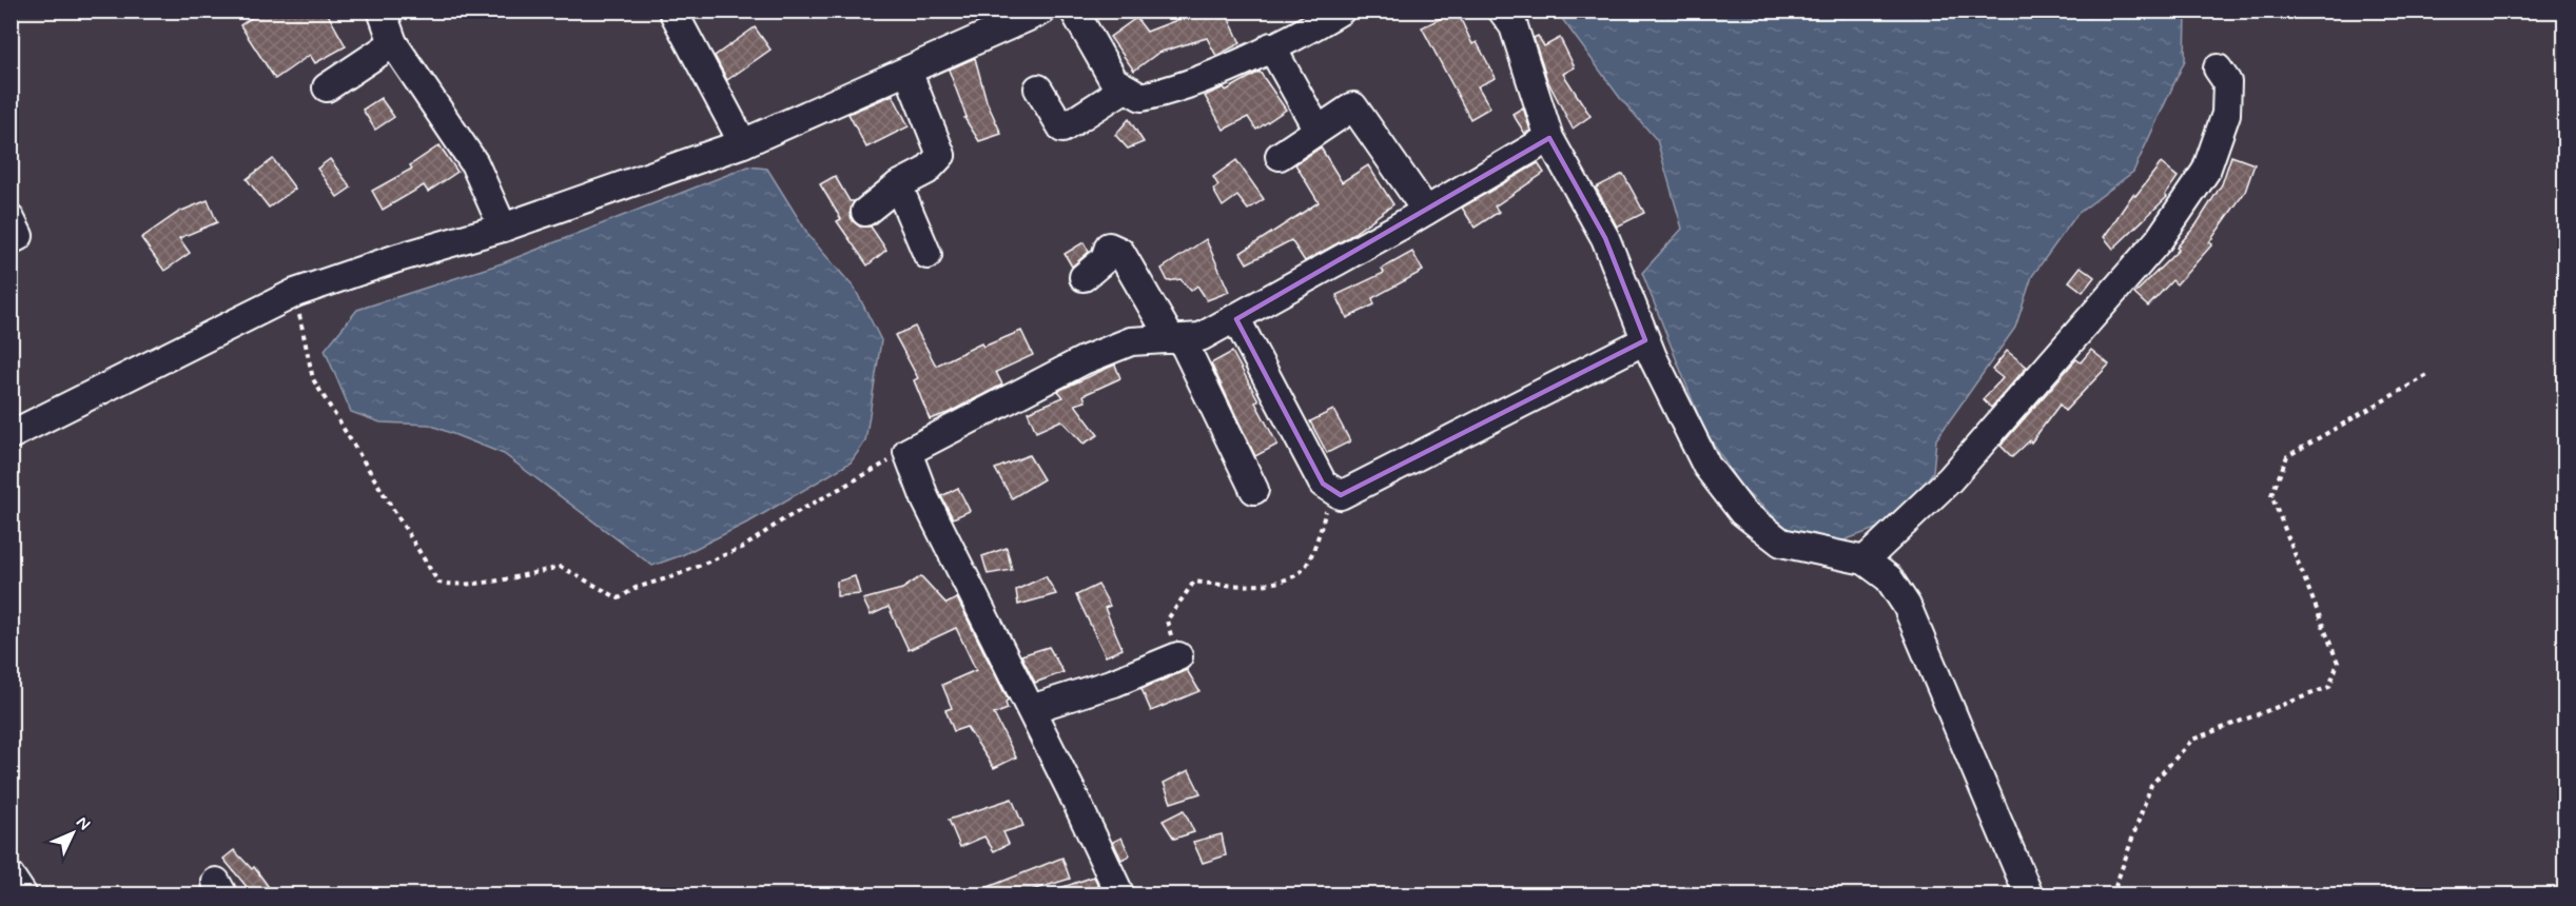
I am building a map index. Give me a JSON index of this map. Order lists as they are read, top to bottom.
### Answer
{
  "north": "top right"
}
